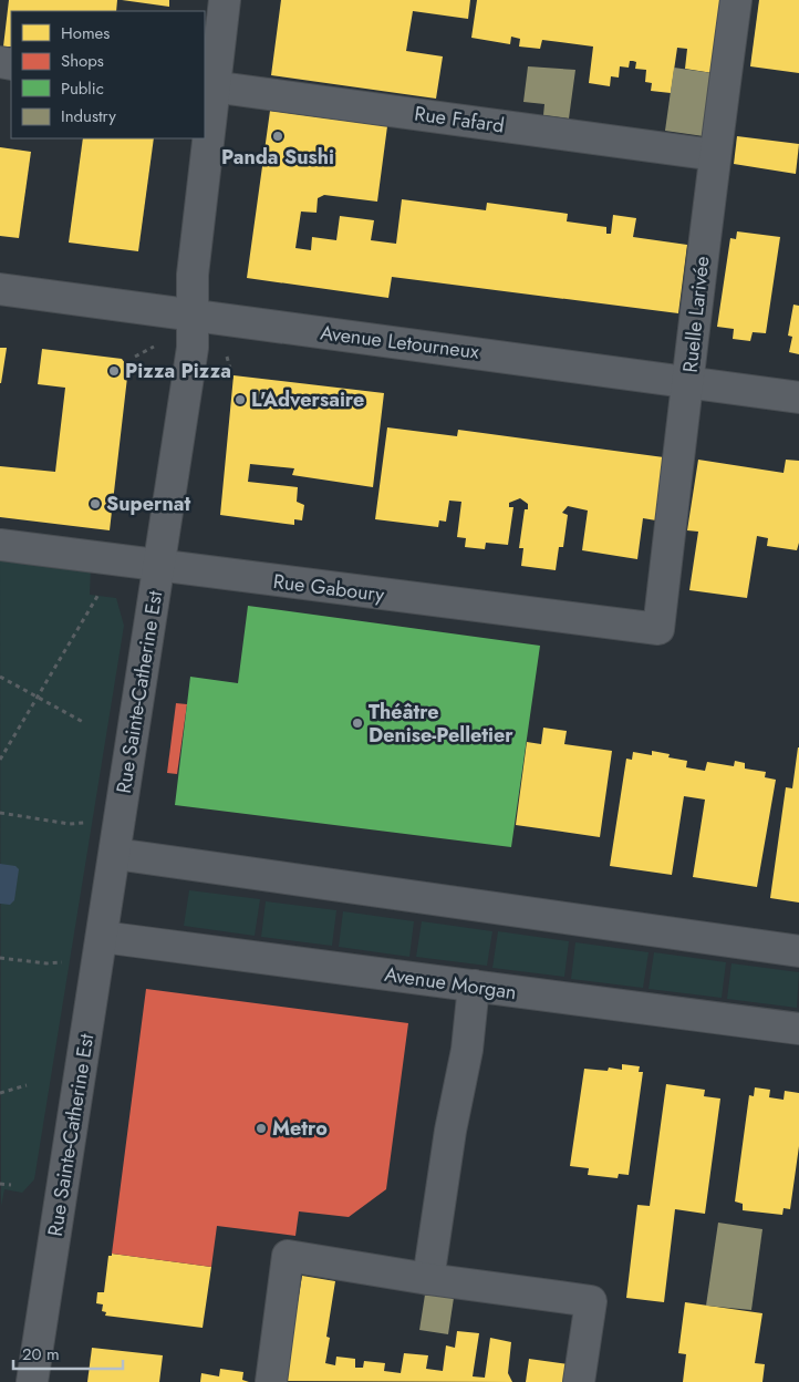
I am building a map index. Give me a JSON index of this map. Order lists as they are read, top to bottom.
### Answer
{
  "streets": {
    "street": [
      "Rue Fafard",
      "Ruelle Larivée",
      "Avenue Letourneux",
      "Rue Gaboury",
      "Rue Sainte-Catherine Est",
      "Avenue Morgan"
    ]
  },
  "crossings": [
    ["Rue Fafard", "Ruelle Larivée"],
    ["Rue Fafard", "Rue Sainte-Catherine Est"],
    ["Ruelle Larivée", "Avenue Letourneux"],
    ["Ruelle Larivée", "Rue Gaboury"],
    ["Avenue Letourneux", "Rue Sainte-Catherine Est"],
    ["Rue Gaboury", "Rue Sainte-Catherine Est"],
    ["Rue Sainte-Catherine Est", "Avenue Morgan"]
  ],
  "places": [
    "Panda Sushi",
    "Pizza Pizza",
    "L'Adversaire",
    "Supernat",
    "Théâtre Denise-Pelletier",
    "Metro"
  ],
  "legend": [
    "Homes",
    "Shops",
    "Public",
    "Industry"
  ],
  "scale_bar": "20 m"
}
